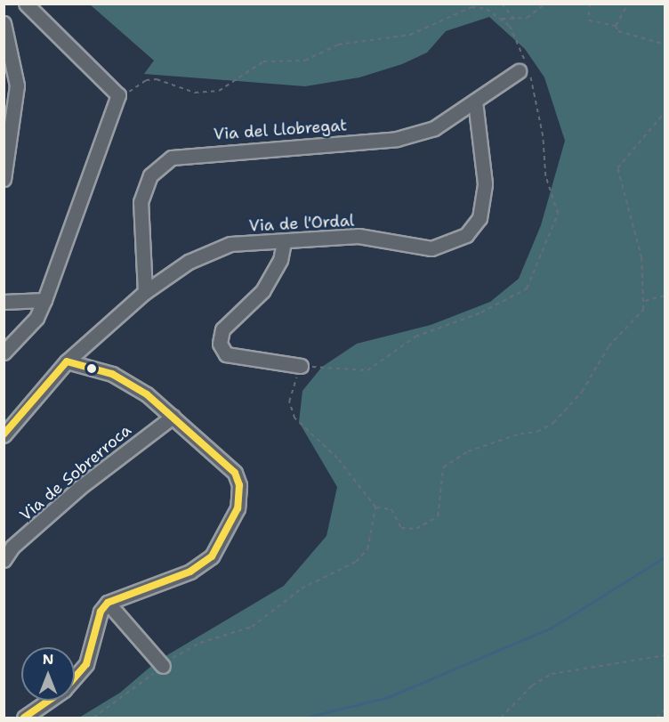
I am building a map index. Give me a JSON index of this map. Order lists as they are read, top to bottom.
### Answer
{
  "streets": {
    "street": ["Via del Llobregat", "Via de l'Ordal", "Via de Sobrerroca"]
  },
  "crossings": [
    ["Via del Llobregat", "Via de l'Ordal"]
  ],
  "north": "top"
}
